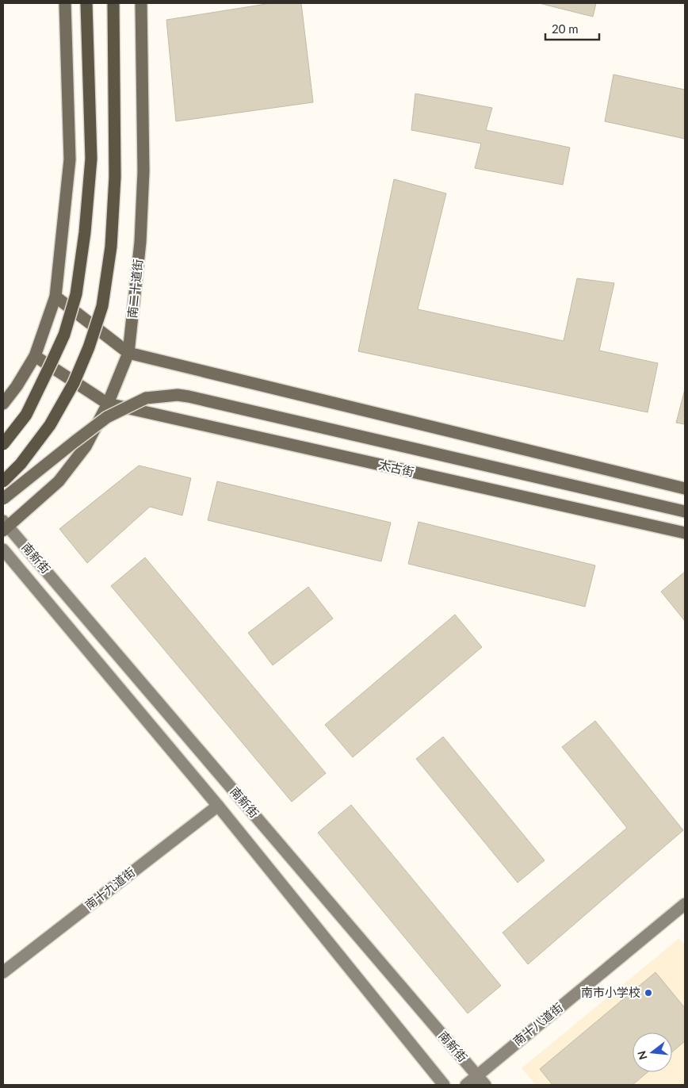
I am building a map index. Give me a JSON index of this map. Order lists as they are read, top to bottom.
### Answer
{
  "streets": {
    "main road": [
      "南二十道街",
      "太古街",
      "南新街",
      "南十九道街",
      "南十八道街"
    ]
  },
  "crossings": [
    ["南二十道街", "太古街"],
    ["南二十道街", "南新街"],
    ["南新街", "南十九道街"],
    ["南新街", "南十八道街"]
  ],
  "places": ["南市小学校"],
  "scale_bar": "20 m",
  "north": "left"
}
